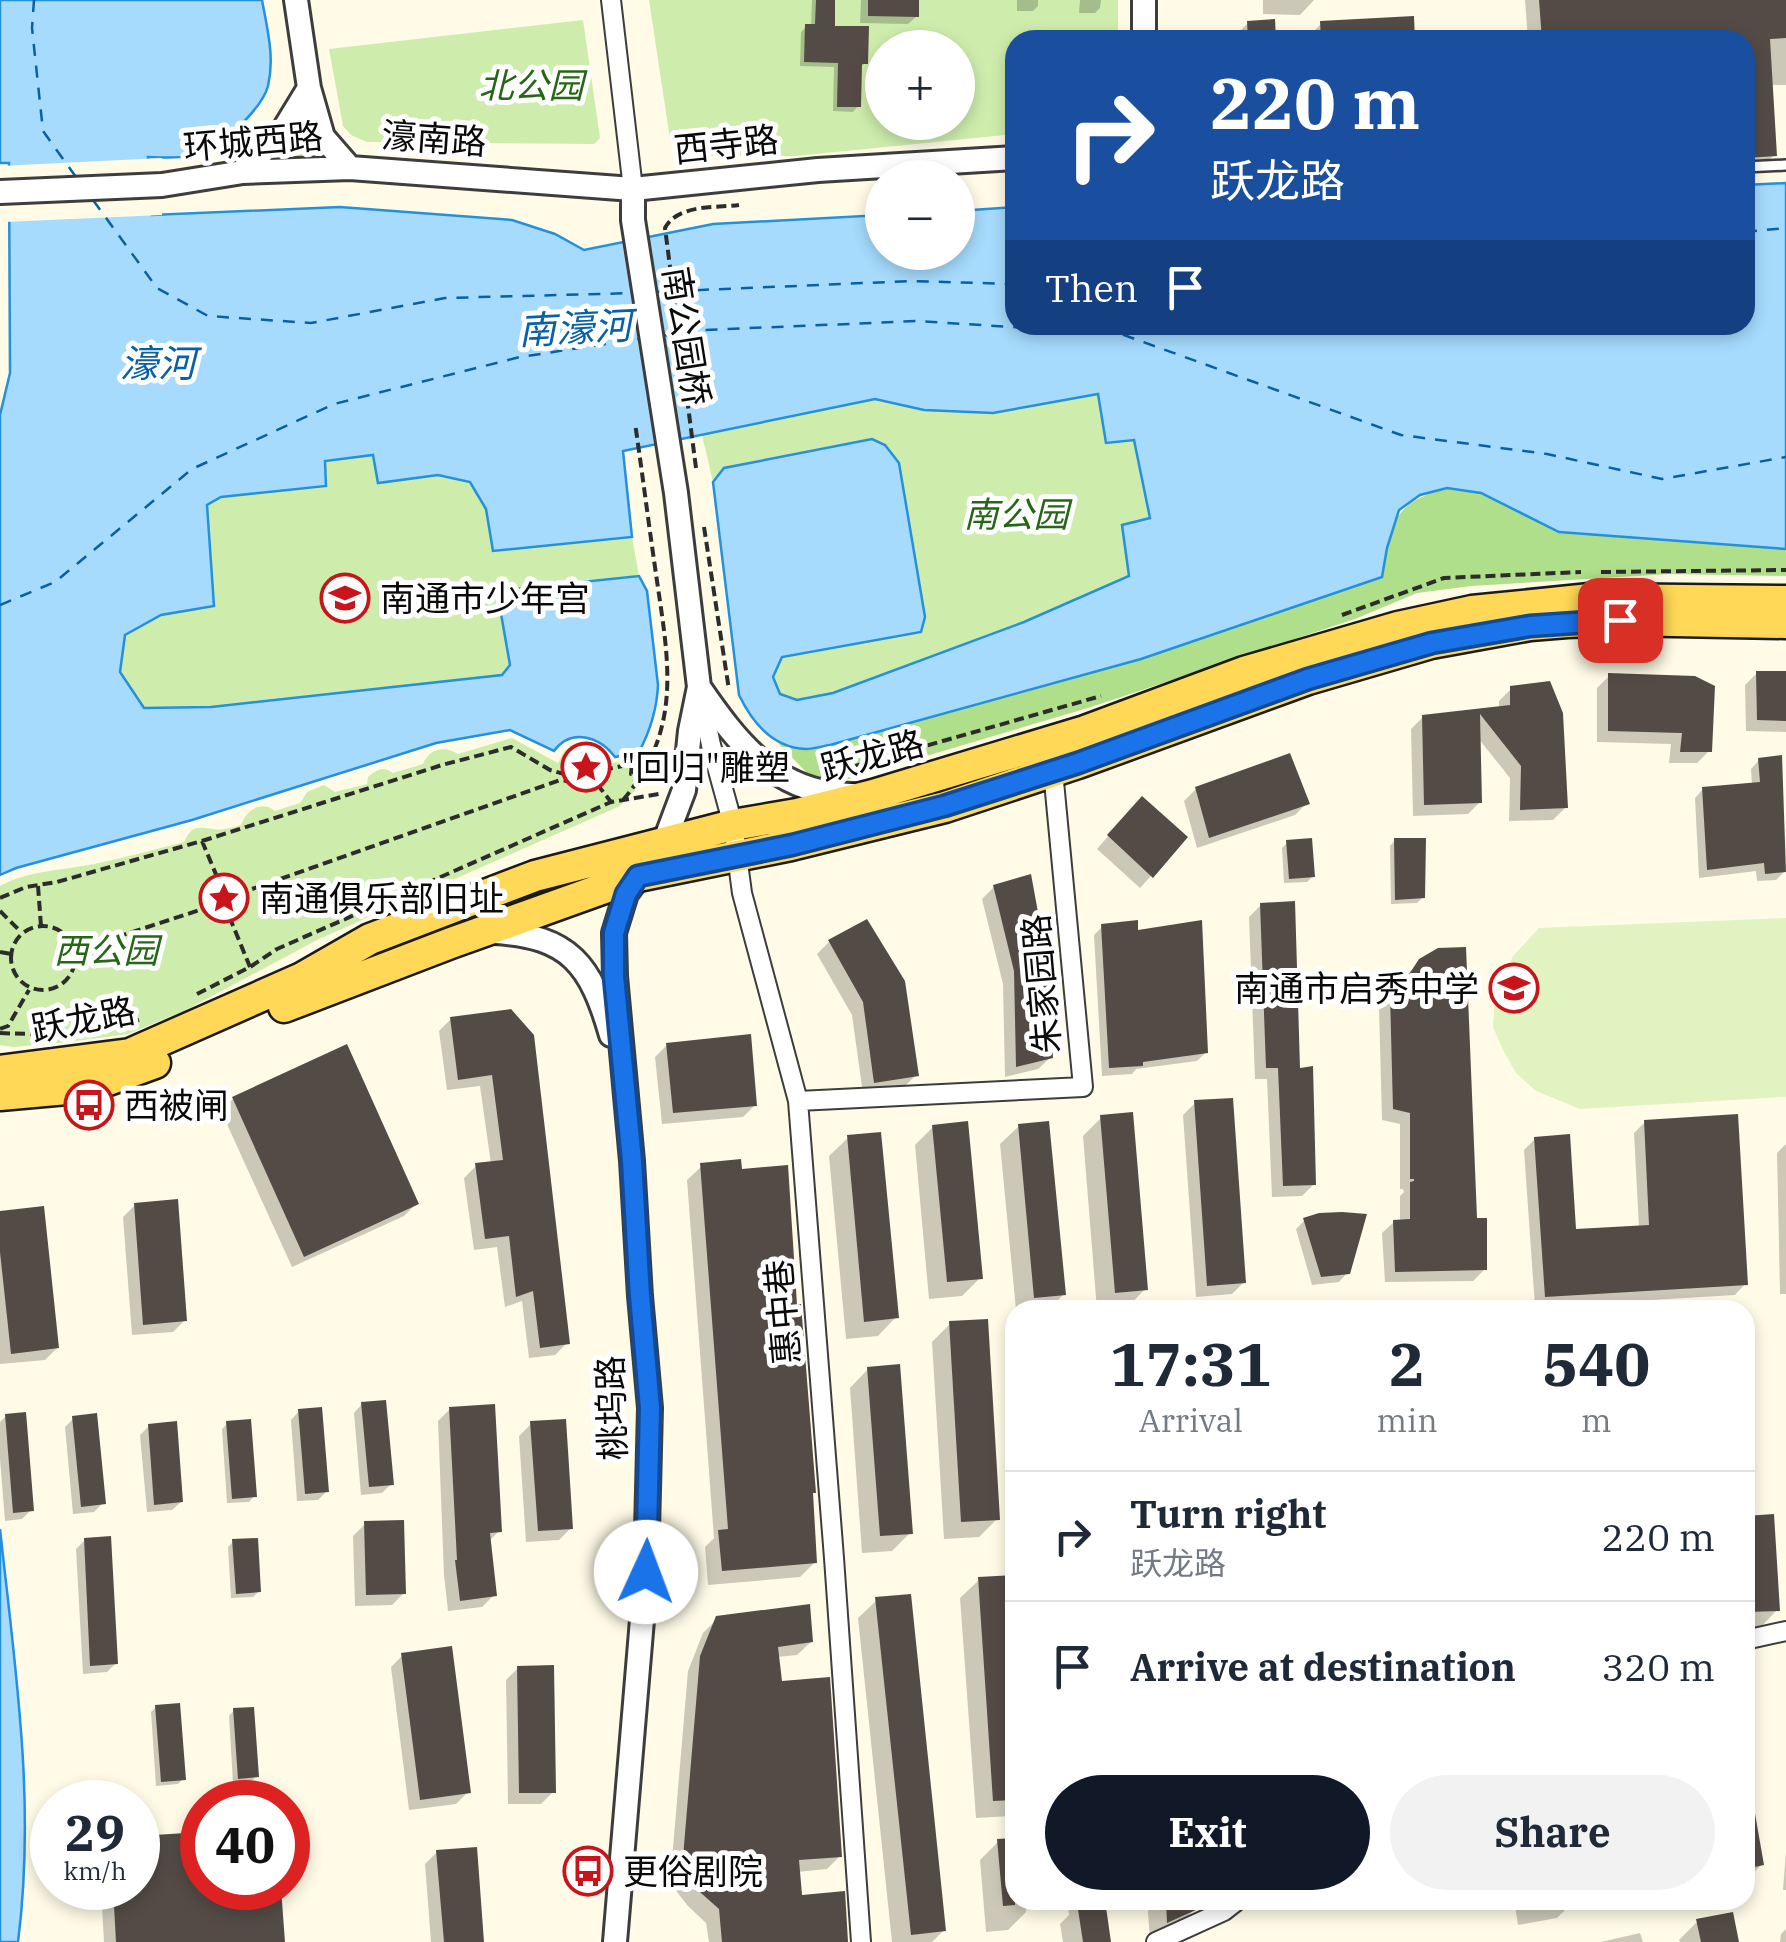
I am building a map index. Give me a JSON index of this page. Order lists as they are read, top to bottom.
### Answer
{
  "streets": {
    "main road": ["跃龙路"],
    "street": [
      "濠南路",
      "环城西路",
      "西寺路",
      "南公园桥",
      "朱家园路",
      "惠中巷",
      "桃坞路"
    ]
  },
  "crossings": [
    ["濠南路", "环城西路"],
    ["濠南路", "西寺路"],
    ["濠南路", "南公园桥"],
    ["西寺路", "南公园桥"],
    ["南公园桥", "惠中巷"],
    ["跃龙路", "朱家园路"],
    ["跃龙路", "惠中巷"],
    ["跃龙路", "桃坞路"],
    ["朱家园路", "惠中巷"]
  ],
  "water": ["南濠河", "濠河"],
  "parks": ["北公园", "南公园", "西公园"],
  "places": {
    "school or university": ["南通市少年宫", "南通市启秀中学"],
    "place": ["\"回归\"雕塑", "南通俱乐部旧址"],
    "bus stop": ["西被闸", "更俗剧院"]
  },
  "page": {
    "map_buttons": ["+", "−"],
    "turn": ["220 m", "跃龙路"],
    "then": "Then",
    "eta": [
      "17:31",
      "Arrival",
      "2",
      "min",
      "540",
      "m"
    ],
    "list": [
      {
        "name": "Turn right",
        "note": "跃龙路",
        "value": "220 m"
      },
      {
        "name": "Arrive at destination",
        "value": "320 m"
      }
    ],
    "buttons": ["Exit", "Share"],
    "speed": "29 km/h",
    "limit": "40"
  }
}
